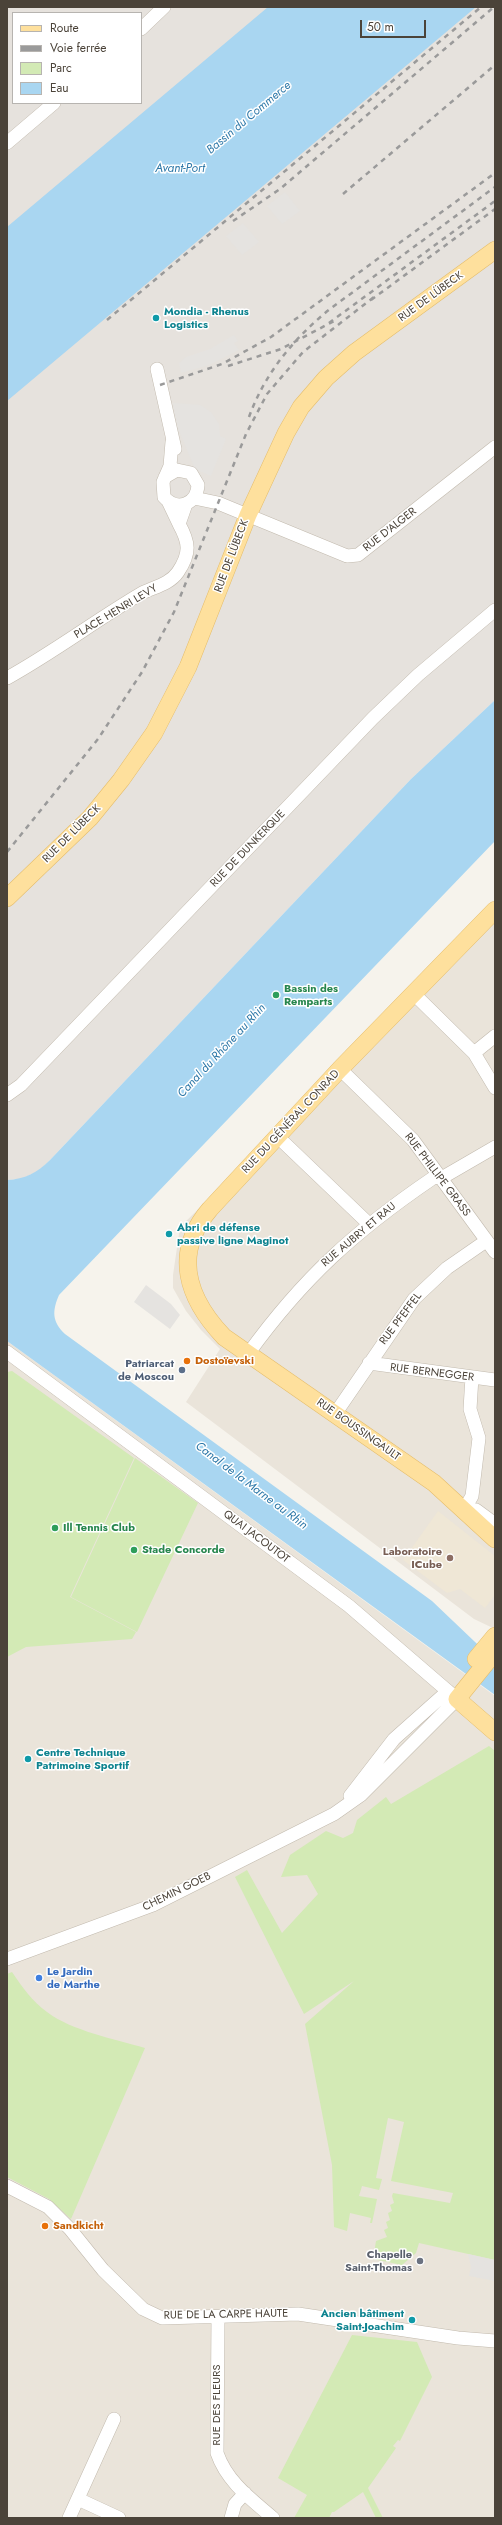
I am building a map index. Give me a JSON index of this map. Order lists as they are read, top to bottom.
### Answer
{
  "streets": {
    "main road": [
      "RUE DE LÜBECK",
      "RUE DU GÉNÉRAL CONRAD",
      "RUE BOUSSINGAULT",
      "QUAI JACOUTOT"
    ],
    "street": [
      "RUE D'ALGER",
      "PLACE HENRI LEVY",
      "RUE DE DUNKERQUE",
      "RUE PHILLIPE GRASS",
      "RUE AUBRY ET RAU",
      "RUE PFEFFEL",
      "RUE BERNEGGER",
      "CHEMIN GOEB",
      "RUE DE LA CARPE HAUTE",
      "RUE DES FLEURS"
    ]
  },
  "crossings": [
    ["RUE DE LÜBECK", "RUE D'ALGER"],
    ["RUE DU GÉNÉRAL CONRAD", "RUE PHILLIPE GRASS"],
    ["RUE DU GÉNÉRAL CONRAD", "RUE AUBRY ET RAU"],
    ["RUE DU GÉNÉRAL CONRAD", "RUE BOUSSINGAULT"],
    ["RUE PHILLIPE GRASS", "RUE AUBRY ET RAU"],
    ["RUE PHILLIPE GRASS", "RUE PFEFFEL"],
    ["RUE AUBRY ET RAU", "RUE BOUSSINGAULT"],
    ["RUE PFEFFEL", "RUE BERNEGGER"],
    ["RUE PFEFFEL", "RUE BOUSSINGAULT"],
    ["QUAI JACOUTOT", "CHEMIN GOEB"],
    ["RUE DE LA CARPE HAUTE", "RUE DES FLEURS"]
  ],
  "water": [
    "Bassin du Commerce",
    "Avant-Port",
    "Canal du Rhône au Rhin",
    "Canal de la Marne au Rhin"
  ],
  "places": [
    "Mondia - Rhenus Logistics",
    "Bassin des Remparts",
    "Abri de défense passive ligne Maginot",
    "Dostoïevski",
    "Patriarcat de Moscou",
    "Ill Tennis Club",
    "Stade Concorde",
    "Laboratoire ICube",
    "Centre Technique Patrimoine Sportif",
    "Le Jardin de Marthe",
    "Sandkicht",
    "Chapelle Saint-Thomas",
    "Ancien bâtiment Saint-Joachim"
  ],
  "legend": [
    "Route",
    "Voie ferrée",
    "Parc",
    "Eau"
  ],
  "scale_bar": "50 m"
}
